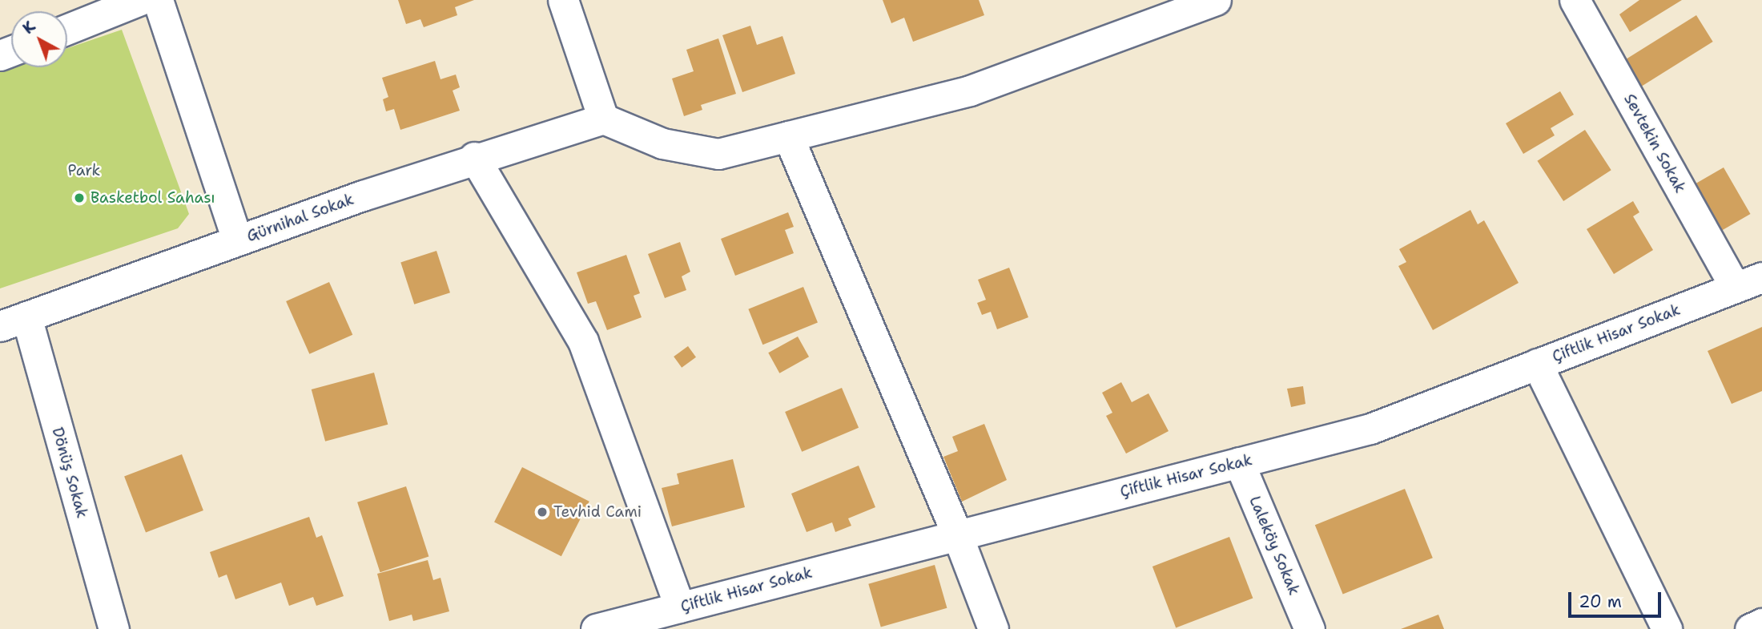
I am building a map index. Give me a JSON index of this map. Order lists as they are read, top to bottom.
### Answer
{
  "streets": {
    "street": [
      "Sevtekin Sokak",
      "Gürnihal Sokak",
      "Çiftlik Hisar Sokak",
      "Dönüş Sokak",
      "Laleköy Sokak"
    ]
  },
  "crossings": [
    ["Sevtekin Sokak", "Çiftlik Hisar Sokak"],
    ["Gürnihal Sokak", "Dönüş Sokak"],
    ["Çiftlik Hisar Sokak", "Laleköy Sokak"]
  ],
  "parks": ["Park"],
  "places": ["Basketbol Sahası", "Tevhid Cami"],
  "scale_bar": "20 m",
  "north": "top left"
}
